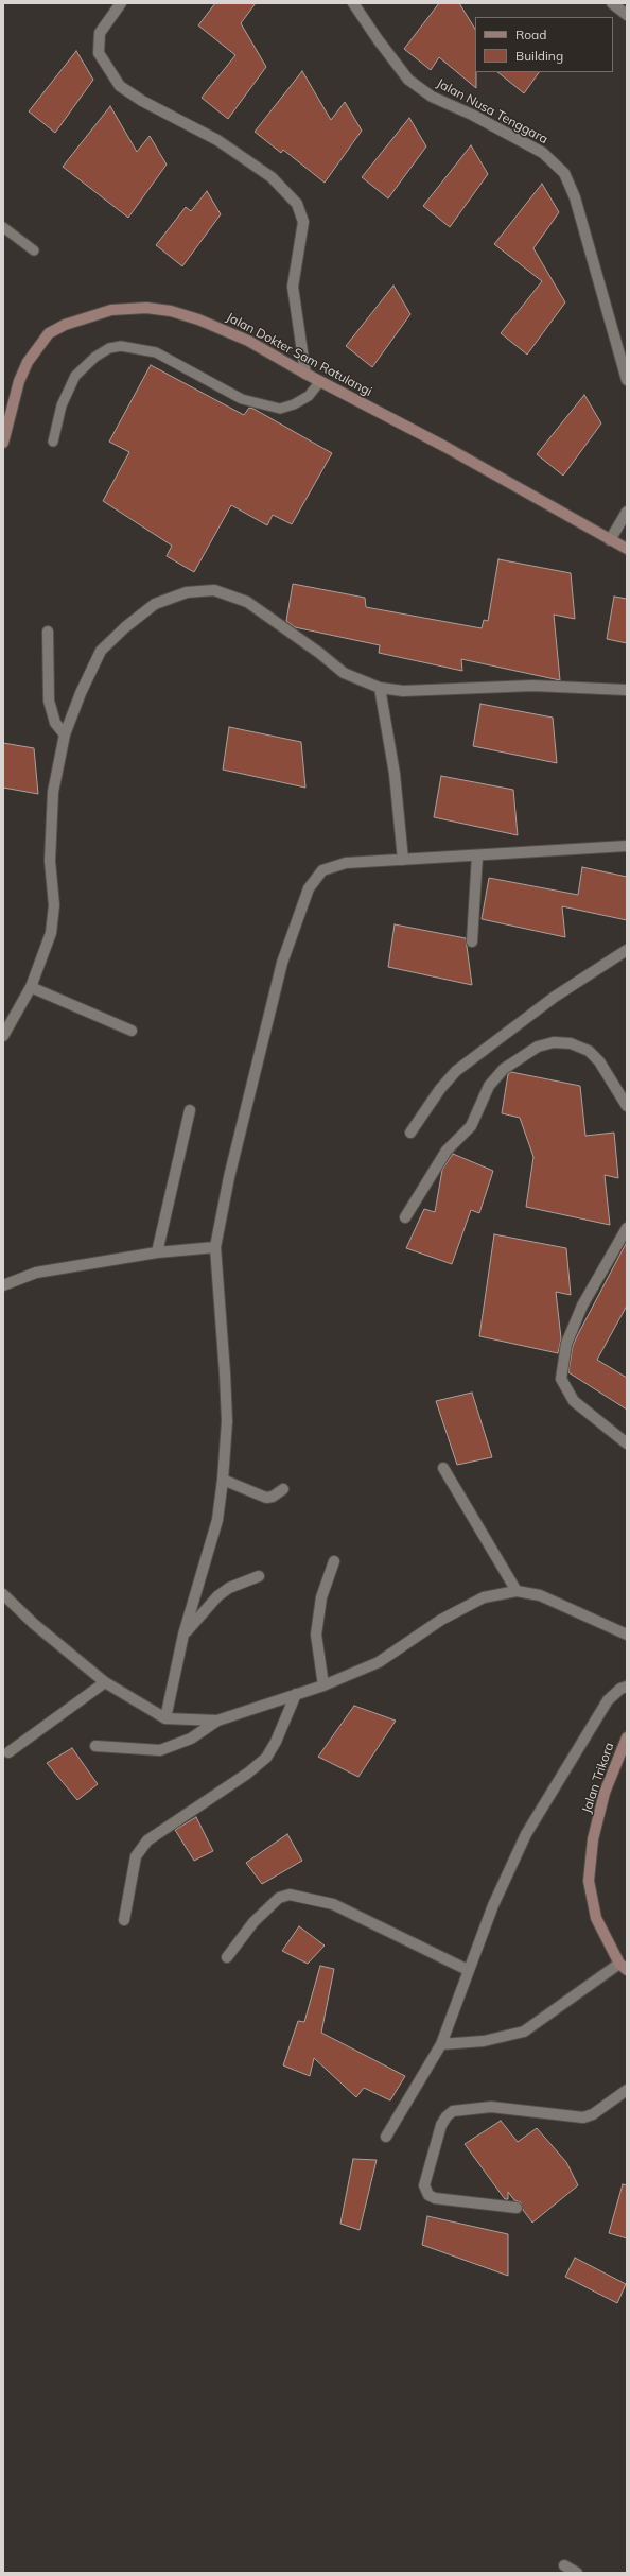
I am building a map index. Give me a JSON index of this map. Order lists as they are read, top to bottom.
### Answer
{
  "streets": {
    "main road": ["Jalan Dokter Sam Ratulangi", "Jalan Trikora"],
    "street": ["Jalan Nusa Tenggara"]
  },
  "legend": ["Road", "Building"]
}
